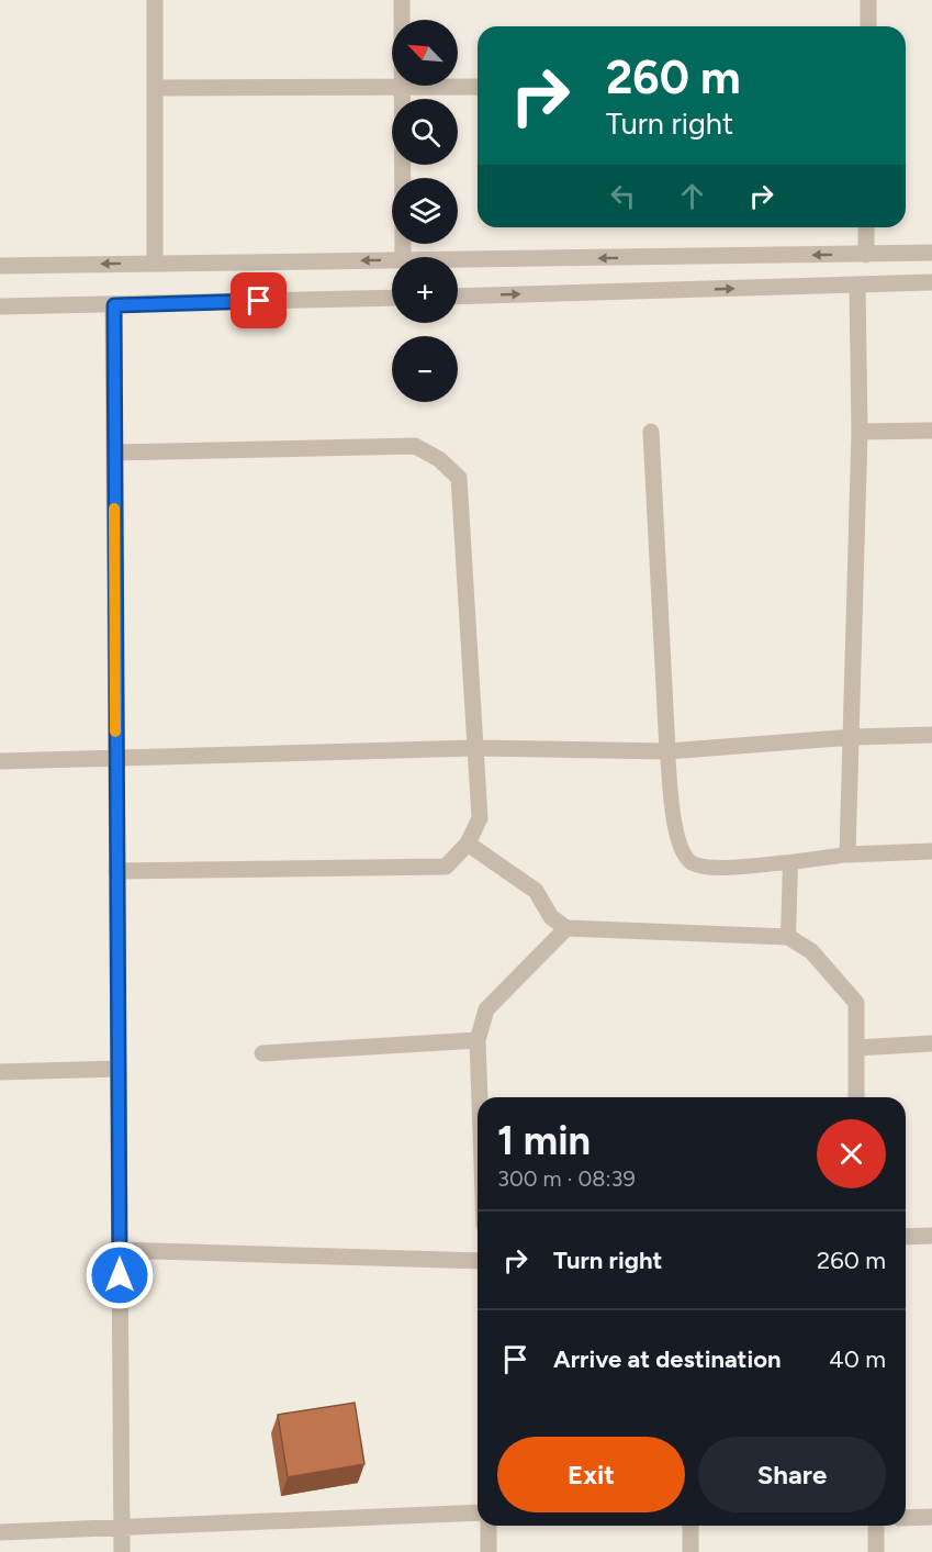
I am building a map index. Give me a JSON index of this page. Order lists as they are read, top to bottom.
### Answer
{
  "north": "top left",
  "page": {
    "map_buttons": ["+", "−"],
    "turn": ["260 m", "Turn right"],
    "heading": ["1 min", "300 m · 08:39"],
    "list": [
      {
        "name": "Turn right",
        "value": "260 m"
      },
      {
        "name": "Arrive at destination",
        "value": "40 m"
      }
    ],
    "buttons": ["Exit", "Share"]
  }
}
